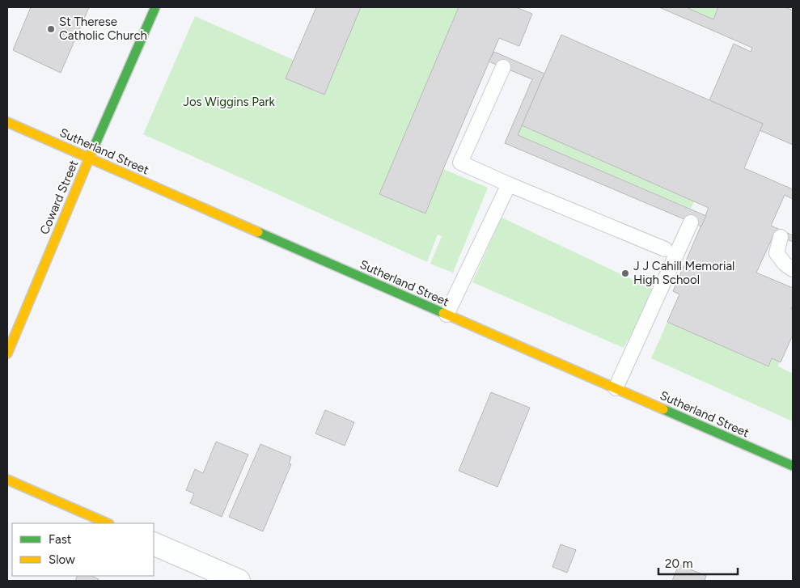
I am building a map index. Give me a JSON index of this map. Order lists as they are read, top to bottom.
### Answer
{
  "streets": {
    "street": ["Sutherland Street", "Coward Street"]
  },
  "crossings": [
    ["Sutherland Street", "Coward Street"]
  ],
  "parks": ["Jos Wiggins Park"],
  "places": ["St Therese Catholic Church", "J J Cahill Memorial High School"],
  "legend": ["Fast", "Slow"],
  "scale_bar": "20 m"
}
